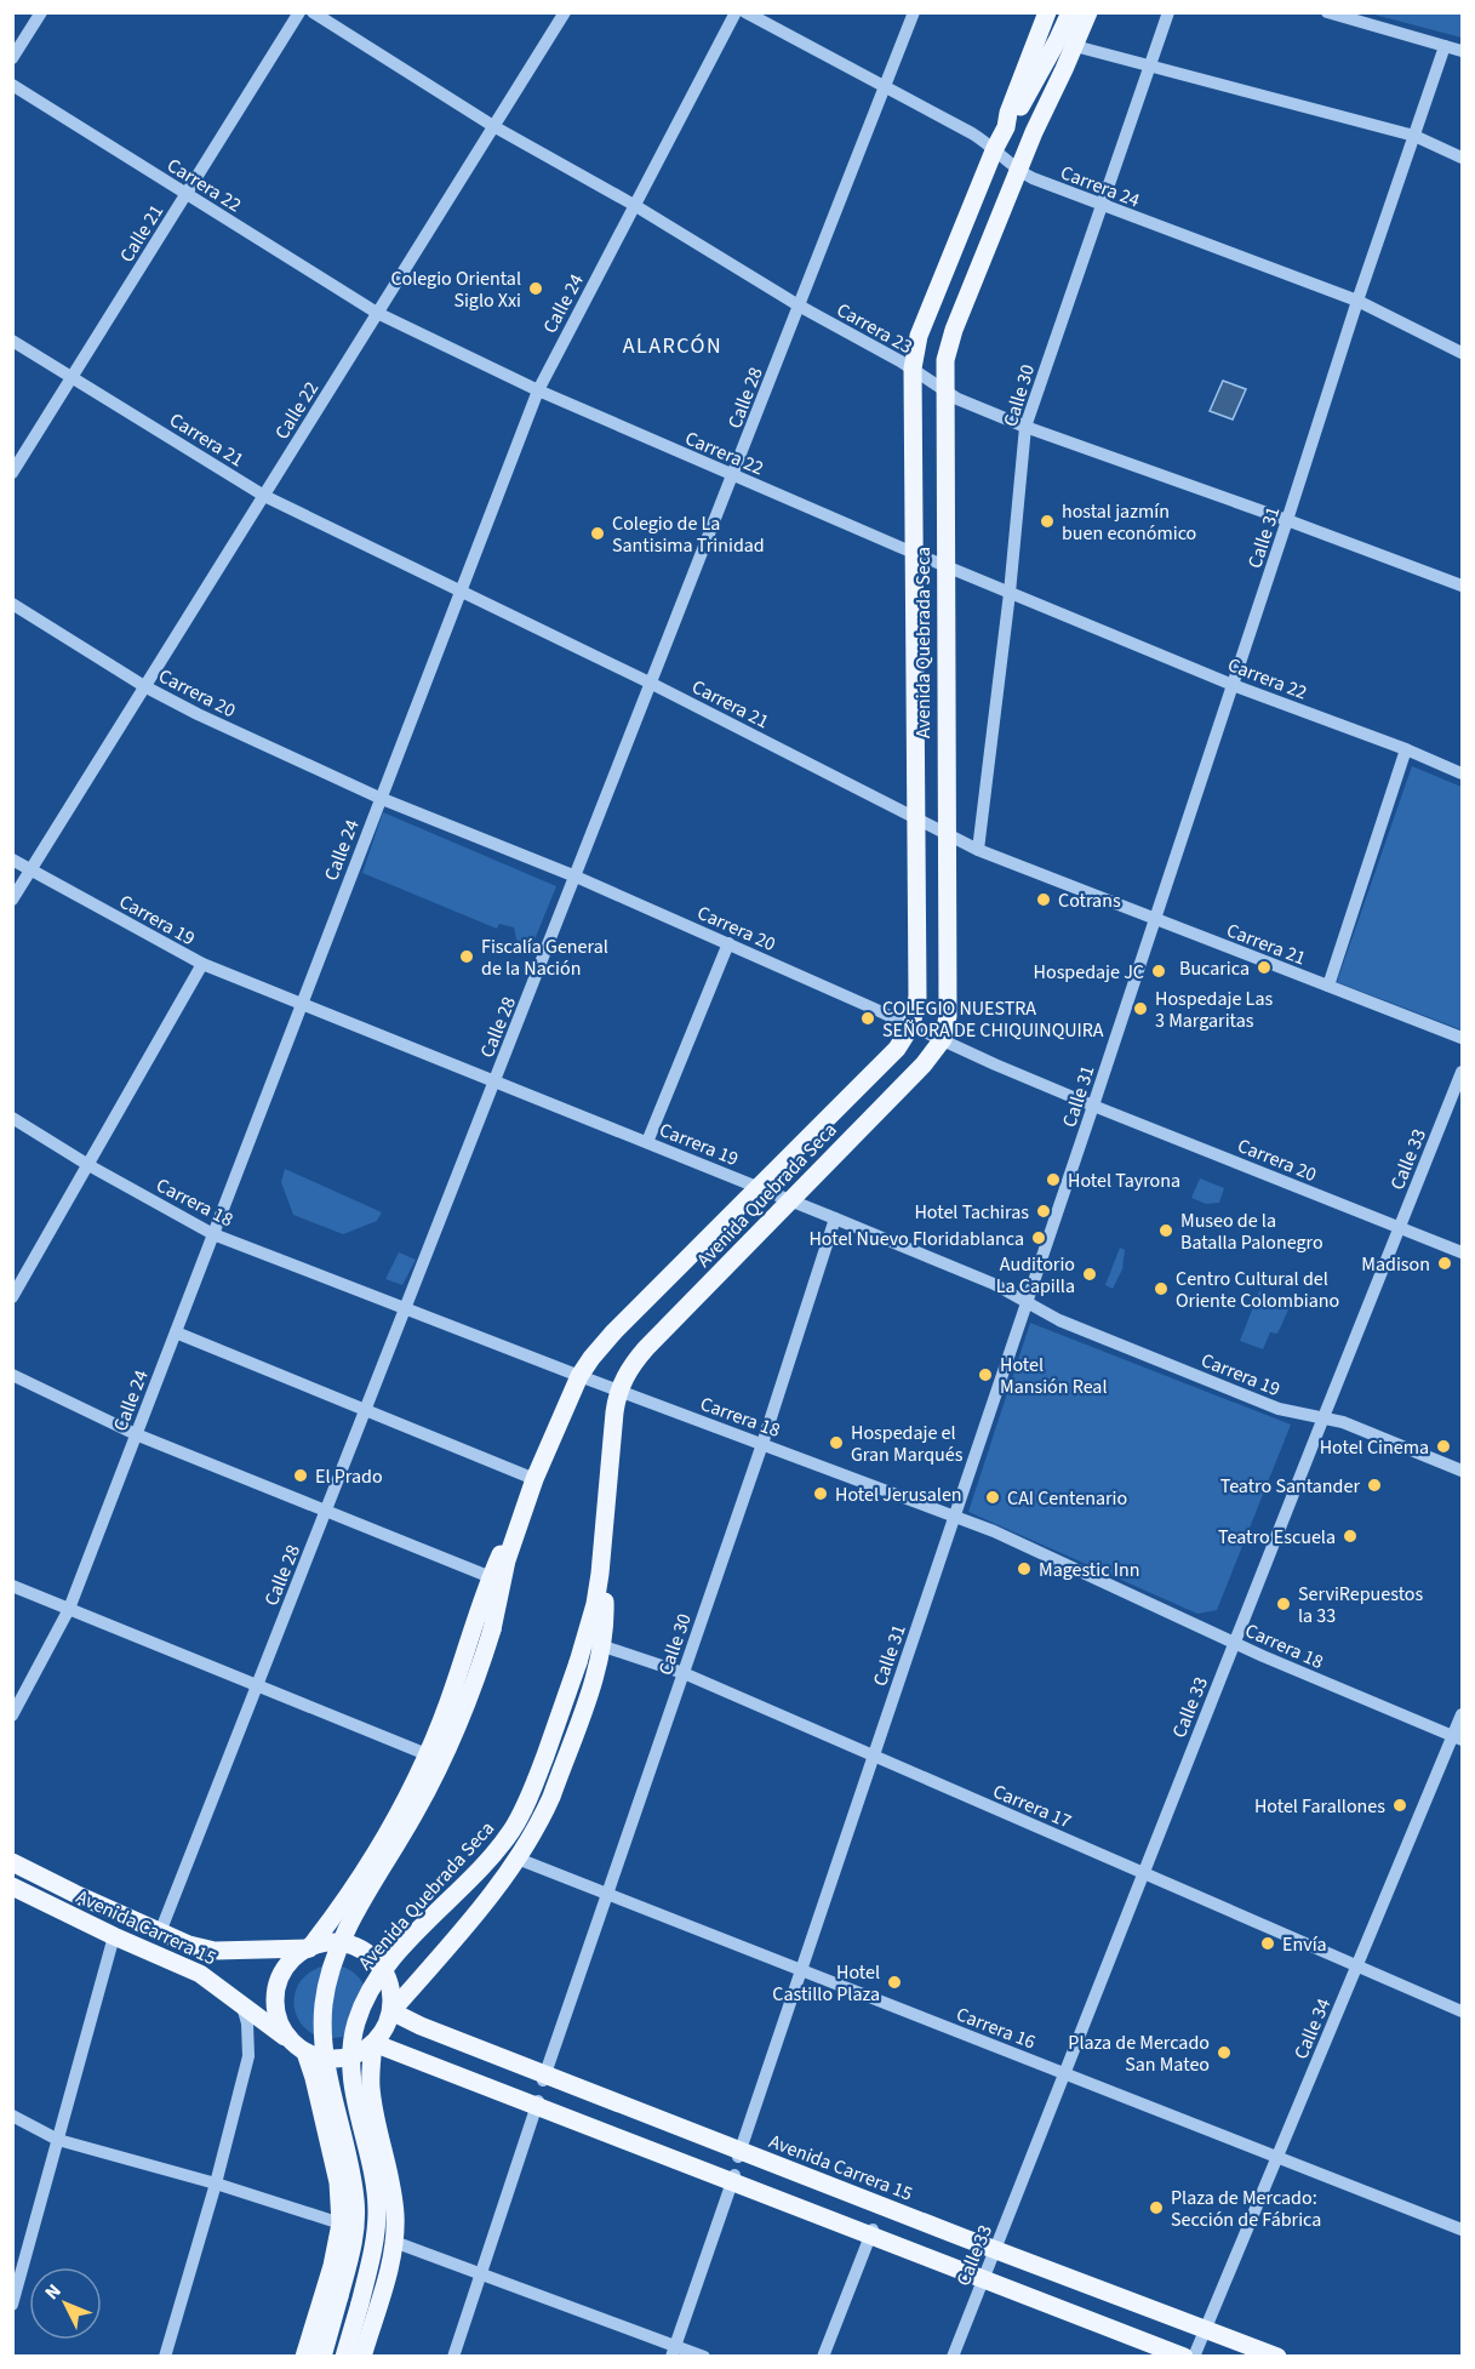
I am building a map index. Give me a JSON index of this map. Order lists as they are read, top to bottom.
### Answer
{
  "streets": {
    "main road": ["Avenida Quebrada Seca", "Avenida Carrera 15"],
    "street": [
      "Carrera 22",
      "Carrera 24",
      "Calle 21",
      "Calle 24",
      "Carrera 23",
      "Calle 30",
      "Calle 28",
      "Calle 22",
      "Carrera 21",
      "Calle 31",
      "Carrera 20",
      "Carrera 19",
      "Calle 33",
      "Carrera 18",
      "Carrera 17",
      "Carrera 16",
      "Calle 34"
    ]
  },
  "crossings": [
    ["Carrera 22", "Calle 21"],
    ["Carrera 22", "Calle 24"],
    ["Carrera 22", "Calle 30"],
    ["Carrera 22", "Calle 28"],
    ["Carrera 22", "Calle 22"],
    ["Carrera 22", "Calle 31"],
    ["Carrera 22", "Avenida Quebrada Seca"],
    ["Carrera 24", "Calle 30"],
    ["Carrera 24", "Calle 28"],
    ["Carrera 24", "Calle 31"],
    ["Carrera 24", "Avenida Quebrada Seca"],
    ["Calle 21", "Carrera 21"],
    ["Calle 24", "Carrera 23"],
    ["Calle 24", "Carrera 21"],
    ["Calle 24", "Carrera 20"],
    ["Calle 24", "Carrera 19"],
    ["Calle 24", "Carrera 18"],
    ["Carrera 23", "Calle 30"],
    ["Carrera 23", "Calle 28"],
    ["Carrera 23", "Calle 22"],
    ["Carrera 23", "Calle 31"],
    ["Carrera 23", "Avenida Quebrada Seca"],
    ["Calle 30", "Carrera 21"],
    ["Calle 30", "Carrera 19"],
    ["Calle 30", "Carrera 18"],
    ["Calle 30", "Carrera 17"],
    ["Calle 30", "Avenida Carrera 15"],
    ["Calle 30", "Carrera 16"],
    ["Calle 28", "Carrera 21"],
    ["Calle 28", "Carrera 20"],
    ["Calle 28", "Carrera 19"],
    ["Calle 28", "Carrera 18"],
    ["Calle 28", "Avenida Carrera 15"],
    ["Calle 22", "Carrera 21"],
    ["Calle 22", "Carrera 20"],
    ["Calle 22", "Carrera 19"],
    ["Carrera 21", "Calle 31"],
    ["Carrera 21", "Avenida Quebrada Seca"],
    ["Calle 31", "Carrera 20"],
    ["Calle 31", "Carrera 19"],
    ["Calle 31", "Carrera 18"],
    ["Calle 31", "Carrera 17"],
    ["Calle 31", "Avenida Carrera 15"],
    ["Calle 31", "Carrera 16"],
    ["Avenida Quebrada Seca", "Carrera 20"],
    ["Avenida Quebrada Seca", "Carrera 19"],
    ["Avenida Quebrada Seca", "Carrera 18"],
    ["Avenida Quebrada Seca", "Carrera 17"],
    ["Carrera 20", "Calle 33"],
    ["Carrera 19", "Calle 33"],
    ["Calle 33", "Carrera 18"],
    ["Calle 33", "Carrera 17"],
    ["Calle 33", "Avenida Carrera 15"],
    ["Calle 33", "Carrera 16"],
    ["Carrera 18", "Calle 34"],
    ["Carrera 17", "Calle 34"],
    ["Avenida Carrera 15", "Calle 34"],
    ["Carrera 16", "Calle 34"]
  ],
  "districts": ["ALARCÓN"],
  "places": [
    "Colegio Oriental Siglo Xxi",
    "hostal jazmín buen económico",
    "Colegio de La Santisima Trinidad",
    "Cotrans",
    "Fiscalía General de la Nación",
    "Bucarica",
    "Hospedaje JC",
    "Hospedaje Las 3 Margaritas",
    "COLEGIO NUESTRA SEÑORA DE CHIQUINQUIRA",
    "Hotel Tayrona",
    "Hotel Tachiras",
    "Museo de la Batalla Palonegro",
    "Hotel Nuevo Floridablanca",
    "Madison",
    "Auditorio La Capilla",
    "Centro Cultural del Oriente Colombiano",
    "Hotel Mansión Real",
    "Hospedaje el Gran Marqués",
    "Hotel Cinema",
    "El Prado",
    "Teatro Santander",
    "Hotel Jerusalen",
    "CAI Centenario",
    "Teatro Escuela",
    "Magestic Inn",
    "ServiRepuestos la 33",
    "Hotel Farallones",
    "Envía",
    "Hotel Castillo Plaza",
    "Plaza de Mercado San Mateo",
    "Plaza de Mercado: Sección de Fábrica"
  ],
  "north": "top left"
}
